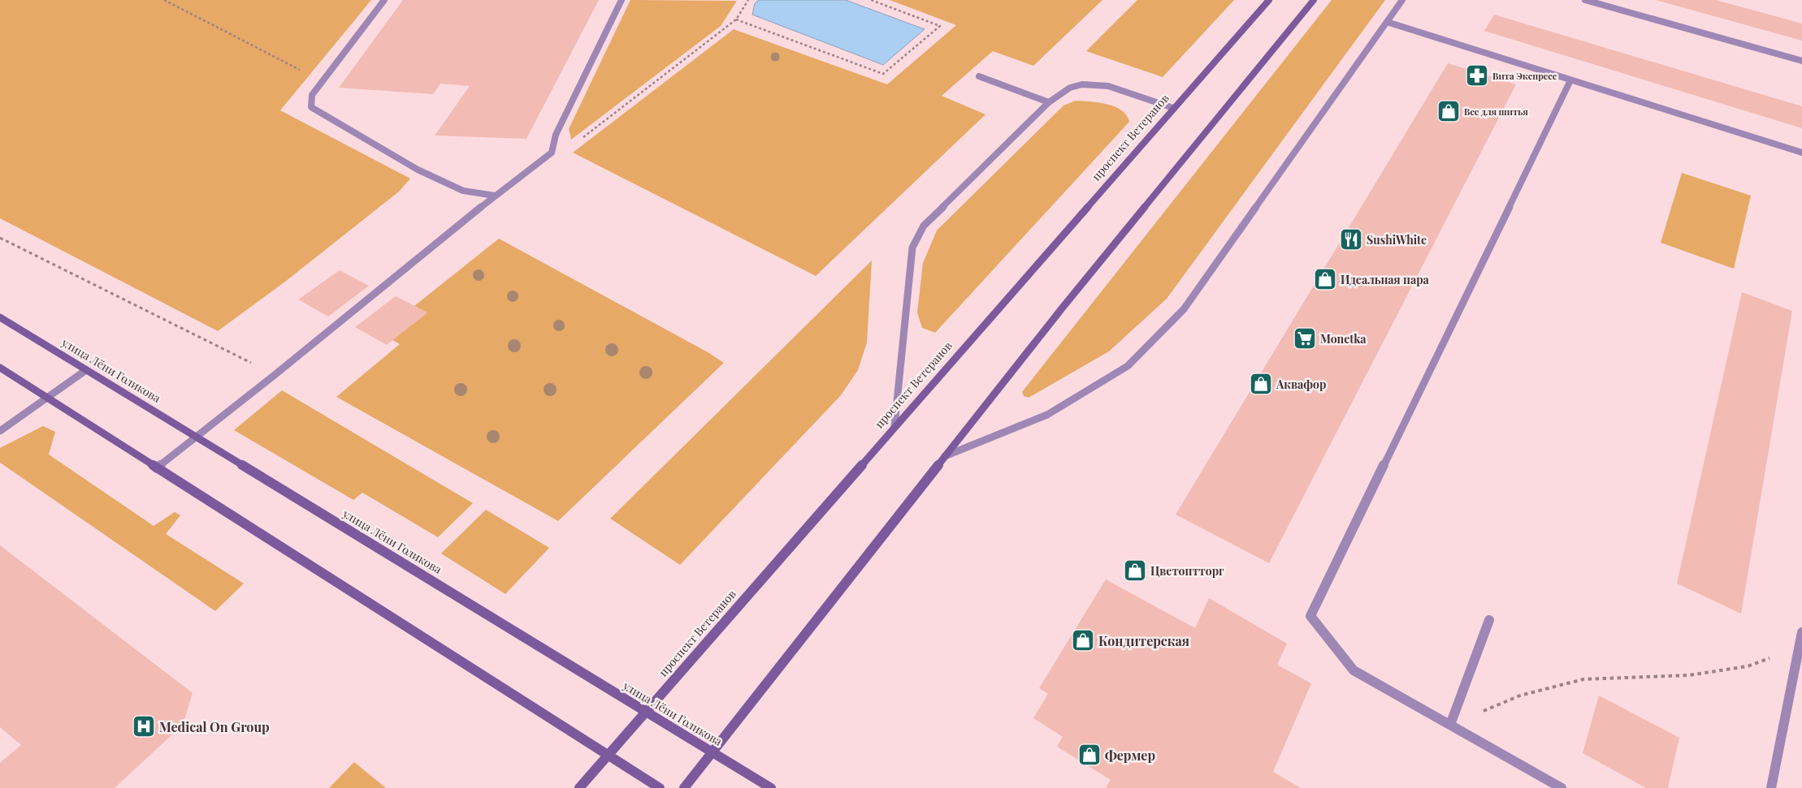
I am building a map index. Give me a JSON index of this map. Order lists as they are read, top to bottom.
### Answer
{
  "streets": {
    "main road": ["проспект Ветеранов", "улица Лёни Голикова"]
  },
  "crossings": [
    ["проспект Ветеранов", "улица Лёни Голикова"]
  ],
  "places": {
    "pharmacy": ["Вита Экспресс"],
    "shop": [
      "Все для шитья",
      "Идеальная пара",
      "Аквафор",
      "Цветоптторг",
      "Кондитерская",
      "Фермер"
    ],
    "restaurant": ["SushiWhite"],
    "supermarket": ["Monetka"],
    "hospital": ["Medical On Group"]
  }
}
